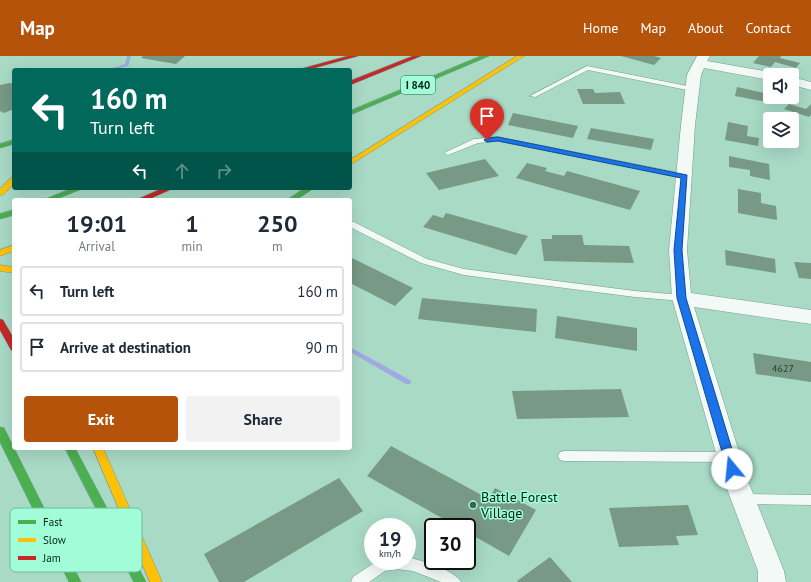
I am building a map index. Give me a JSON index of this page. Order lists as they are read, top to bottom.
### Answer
{
  "streets": {
    "main road": ["I 840"]
  },
  "places": ["Battle Forest Village"],
  "house_numbers": ["4627"],
  "legend": ["Fast", "Slow", "Jam"],
  "page": {
    "header": "Map",
    "nav": [
      "Home",
      "Map",
      "About",
      "Contact"
    ],
    "turn": ["160 m", "Turn left"],
    "eta": [
      "19:01",
      "Arrival",
      "1",
      "min",
      "250",
      "m"
    ],
    "list": [
      {
        "name": "Turn left",
        "value": "160 m"
      },
      {
        "name": "Arrive at destination",
        "value": "90 m"
      }
    ],
    "buttons": ["Exit", "Share"],
    "speed": "19 km/h",
    "limit": "30"
  }
}
